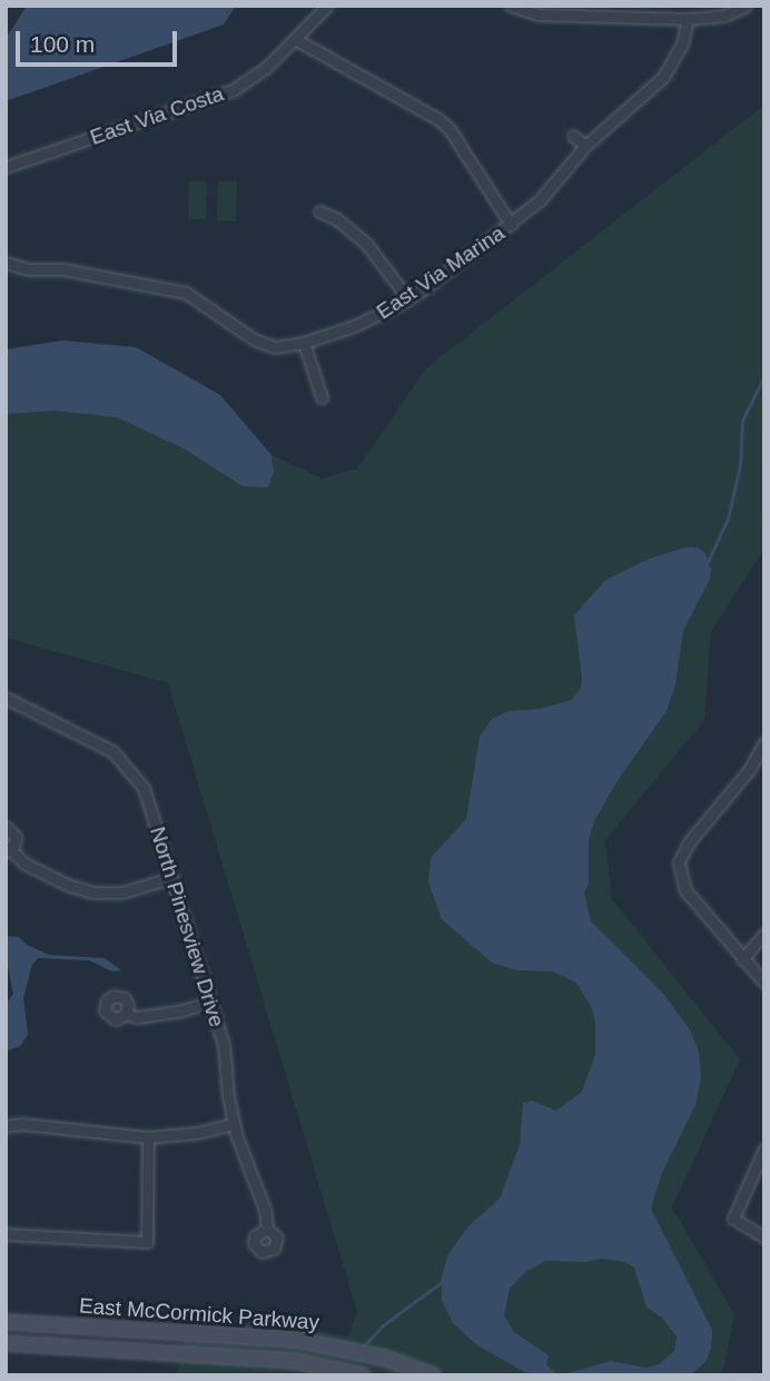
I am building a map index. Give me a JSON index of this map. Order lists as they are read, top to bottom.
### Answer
{
  "streets": {
    "main road": ["East McCormick Parkway"],
    "street": ["East Via Costa", "East Via Marina", "North Pinesview Drive"]
  },
  "scale_bar": "100 m"
}
